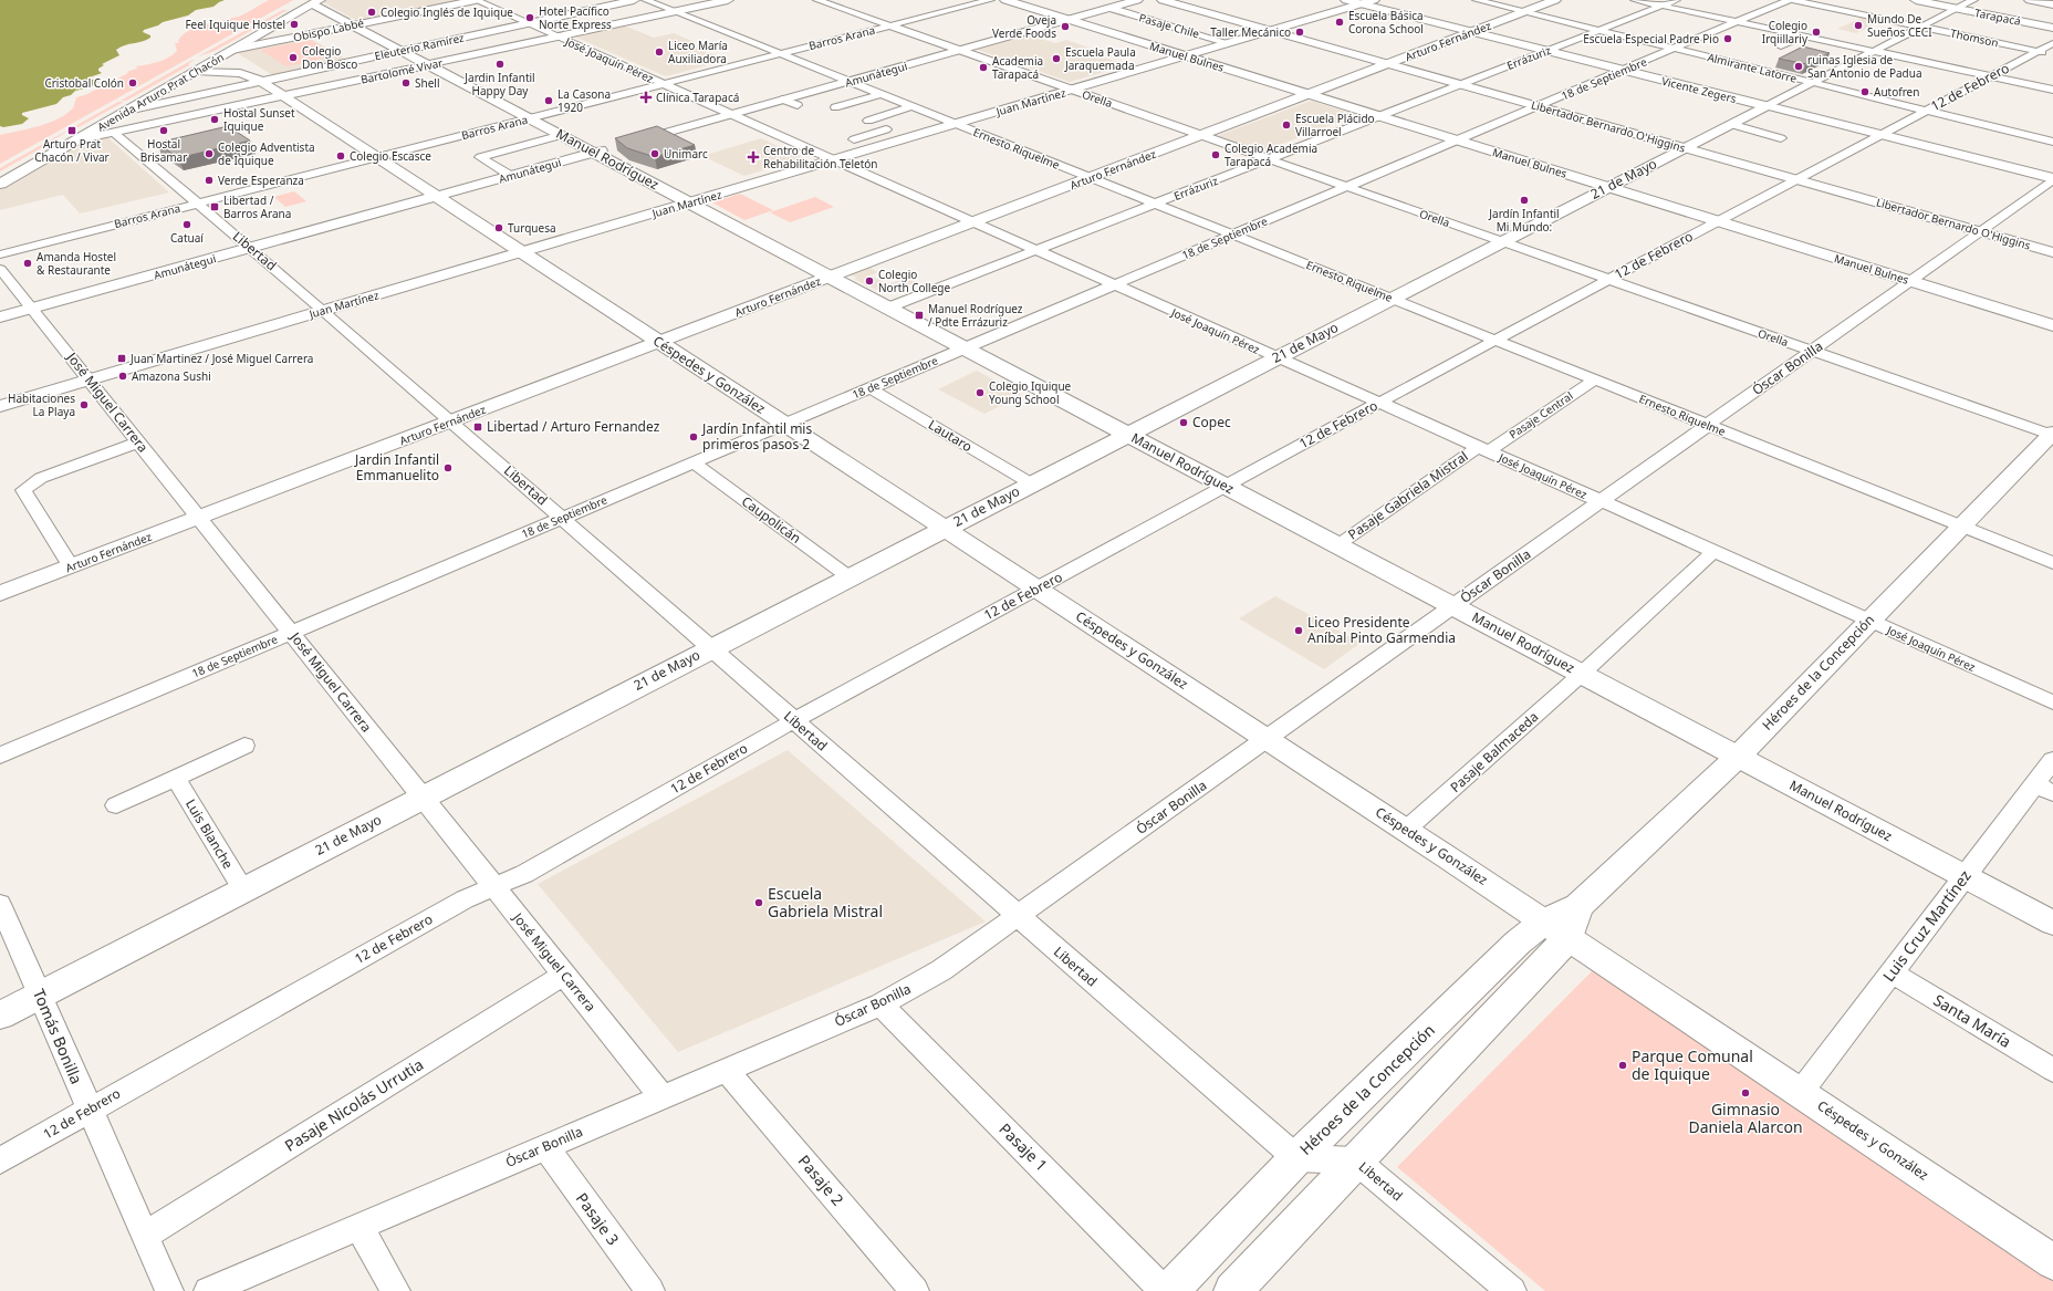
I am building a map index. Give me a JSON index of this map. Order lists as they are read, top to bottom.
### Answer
{
  "streets": {
    "main road": [
      "Arturo Fernández",
      "Manuel Bulnes",
      "Avenida Arturo Prat Chacón",
      "Juan Martínez",
      "Libertador Bernardo O'Higgins",
      "Héroes de la Concepción"
    ],
    "street": [
      "Tarapacá",
      "Pasaje Chile",
      "Obispo Labbé",
      "Barros Arana",
      "Thomson",
      "Eleuterio Ramírez",
      "Errázuriz",
      "José Joaquín Pérez",
      "Almirante Latorre",
      "Bartolomé Vivar",
      "Amunátegui",
      "18 de Septiembre",
      "12 de Febrero",
      "Vicente Zegers",
      "Orella",
      "Ernesto Riquelme",
      "Manuel Rodríguez",
      "21 de Mayo",
      "Libertad",
      "Óscar Bonilla",
      "Céspedes y González",
      "José Miguel Carrera",
      "Pasaje Central",
      "Lautaro",
      "Pasaje Gabriela Mistral",
      "Caupolicán",
      "Pasaje Balmaceda",
      "Luis Blanche",
      "Luis Cruz Martínez",
      "Santa María",
      "Tomás Bonilla",
      "Pasaje Nicolás Urrutia",
      "Pasaje 1",
      "Pasaje 2",
      "Pasaje 3"
    ]
  },
  "crossings": [
    ["Tarapacá", "21 de Mayo"],
    ["Pasaje Chile", "Amunátegui"],
    ["Pasaje Chile", "Juan Martínez"],
    ["Obispo Labbé", "José Joaquín Pérez"],
    ["Obispo Labbé", "Avenida Arturo Prat Chacón"],
    ["Obispo Labbé", "Manuel Rodríguez"],
    ["Barros Arana", "José Joaquín Pérez"],
    ["Barros Arana", "Orella"],
    ["Barros Arana", "Ernesto Riquelme"],
    ["Barros Arana", "Manuel Rodríguez"],
    ["Barros Arana", "Libertad"],
    ["Barros Arana", "Céspedes y González"],
    ["Thomson", "18 de Septiembre"],
    ["Thomson", "12 de Febrero"],
    ["Thomson", "21 de Mayo"],
    ["Arturo Fernández", "Manuel Bulnes"],
    ["Arturo Fernández", "José Joaquín Pérez"],
    ["Arturo Fernández", "Almirante Latorre"],
    ["Arturo Fernández", "Vicente Zegers"],
    ["Arturo Fernández", "Orella"],
    ["Arturo Fernández", "Libertador Bernardo O'Higgins"],
    ["Arturo Fernández", "Ernesto Riquelme"],
    ["Arturo Fernández", "Manuel Rodríguez"],
    ["Arturo Fernández", "Libertad"],
    ["Arturo Fernández", "Céspedes y González"],
    ["Arturo Fernández", "José Miguel Carrera"],
    ["Eleuterio Ramírez", "José Joaquín Pérez"],
    ["Eleuterio Ramírez", "Avenida Arturo Prat Chacón"],
    ["Eleuterio Ramírez", "Manuel Rodríguez"],
    ["Eleuterio Ramírez", "Céspedes y González"],
    ["Manuel Bulnes", "Errázuriz"],
    ["Manuel Bulnes", "Amunátegui"],
    ["Manuel Bulnes", "18 de Septiembre"],
    ["Manuel Bulnes", "12 de Febrero"],
    ["Manuel Bulnes", "Juan Martínez"],
    ["Manuel Bulnes", "21 de Mayo"],
    ["Manuel Bulnes", "Óscar Bonilla"],
    ["Errázuriz", "José Joaquín Pérez"],
    ["Errázuriz", "Almirante Latorre"],
    ["Errázuriz", "Vicente Zegers"],
    ["Errázuriz", "Orella"],
    ["Errázuriz", "Libertador Bernardo O'Higgins"],
    ["Errázuriz", "Ernesto Riquelme"],
    ["Errázuriz", "Manuel Rodríguez"],
    ["José Joaquín Pérez", "Bartolomé Vivar"],
    ["José Joaquín Pérez", "Amunátegui"],
    ["José Joaquín Pérez", "18 de Septiembre"],
    ["José Joaquín Pérez", "12 de Febrero"],
    ["José Joaquín Pérez", "Juan Martínez"],
    ["José Joaquín Pérez", "21 de Mayo"],
    ["José Joaquín Pérez", "Óscar Bonilla"],
    ["José Joaquín Pérez", "Pasaje Central"],
    ["José Joaquín Pérez", "Pasaje Gabriela Mistral"],
    ["José Joaquín Pérez", "Héroes de la Concepción"],
    ["José Joaquín Pérez", "Pasaje Balmaceda"],
    ["Almirante Latorre", "18 de Septiembre"],
    ["Almirante Latorre", "12 de Febrero"],
    ["Almirante Latorre", "21 de Mayo"],
    ["Bartolomé Vivar", "Avenida Arturo Prat Chacón"],
    ["Bartolomé Vivar", "Ernesto Riquelme"],
    ["Bartolomé Vivar", "Manuel Rodríguez"],
    ["Bartolomé Vivar", "Libertad"],
    ["Bartolomé Vivar", "Céspedes y González"],
    ["Amunátegui", "Orella"],
    ["Amunátegui", "Ernesto Riquelme"],
    ["Amunátegui", "Manuel Rodríguez"],
    ["Amunátegui", "Libertad"],
    ["Amunátegui", "Céspedes y González"],
    ["Amunátegui", "José Miguel Carrera"],
    ["18 de Septiembre", "Vicente Zegers"],
    ["18 de Septiembre", "Orella"],
    ["18 de Septiembre", "Libertador Bernardo O'Higgins"],
    ["18 de Septiembre", "Ernesto Riquelme"],
    ["18 de Septiembre", "Manuel Rodríguez"],
    ["18 de Septiembre", "Libertad"],
    ["18 de Septiembre", "Céspedes y González"],
    ["18 de Septiembre", "José Miguel Carrera"],
    ["18 de Septiembre", "Lautaro"],
    ["18 de Septiembre", "Caupolicán"],
    ["12 de Febrero", "Vicente Zegers"],
    ["12 de Febrero", "Orella"],
    ["12 de Febrero", "Libertador Bernardo O'Higgins"],
    ["12 de Febrero", "Ernesto Riquelme"],
    ["12 de Febrero", "Manuel Rodríguez"],
    ["12 de Febrero", "Libertad"],
    ["12 de Febrero", "Céspedes y González"],
    ["12 de Febrero", "José Miguel Carrera"],
    ["12 de Febrero", "Tomás Bonilla"],
    ["Vicente Zegers", "Juan Martínez"],
    ["Vicente Zegers", "21 de Mayo"],
    ["Vicente Zegers", "Óscar Bonilla"],
    ["Avenida Arturo Prat Chacón", "Manuel Rodríguez"],
    ["Avenida Arturo Prat Chacón", "Céspedes y González"],
    ["Orella", "Juan Martínez"],
    ["Orella", "21 de Mayo"],
    ["Orella", "Óscar Bonilla"],
    ["Orella", "Héroes de la Concepción"],
    ["Juan Martínez", "Libertador Bernardo O'Higgins"],
    ["Juan Martínez", "Ernesto Riquelme"],
    ["Juan Martínez", "Manuel Rodríguez"],
    ["Juan Martínez", "Libertad"],
    ["Juan Martínez", "Céspedes y González"],
    ["Juan Martínez", "José Miguel Carrera"],
    ["Libertador Bernardo O'Higgins", "21 de Mayo"],
    ["Libertador Bernardo O'Higgins", "Óscar Bonilla"],
    ["Ernesto Riquelme", "21 de Mayo"],
    ["Ernesto Riquelme", "Óscar Bonilla"],
    ["Ernesto Riquelme", "Pasaje Central"],
    ["Ernesto Riquelme", "Héroes de la Concepción"],
    ["Manuel Rodríguez", "21 de Mayo"],
    ["Manuel Rodríguez", "Óscar Bonilla"],
    ["Manuel Rodríguez", "Pasaje Gabriela Mistral"],
    ["Manuel Rodríguez", "Héroes de la Concepción"],
    ["Manuel Rodríguez", "Pasaje Balmaceda"],
    ["Manuel Rodríguez", "Luis Cruz Martínez"],
    ["21 de Mayo", "Libertad"],
    ["21 de Mayo", "Céspedes y González"],
    ["21 de Mayo", "José Miguel Carrera"],
    ["21 de Mayo", "Lautaro"],
    ["21 de Mayo", "Caupolicán"],
    ["21 de Mayo", "Luis Blanche"],
    ["21 de Mayo", "Tomás Bonilla"],
    ["Libertad", "Óscar Bonilla"],
    ["Libertad", "Héroes de la Concepción"],
    ["Óscar Bonilla", "Céspedes y González"],
    ["Óscar Bonilla", "José Miguel Carrera"],
    ["Óscar Bonilla", "Pasaje 1"],
    ["Óscar Bonilla", "Pasaje 2"],
    ["Óscar Bonilla", "Pasaje 3"],
    ["Céspedes y González", "Héroes de la Concepción"],
    ["Céspedes y González", "Pasaje Balmaceda"],
    ["Céspedes y González", "Luis Cruz Martínez"],
    ["José Miguel Carrera", "Pasaje Nicolás Urrutia"],
    ["Pasaje Central", "Pasaje Gabriela Mistral"],
    ["Luis Cruz Martínez", "Santa María"],
    ["Tomás Bonilla", "Pasaje Nicolás Urrutia"]
  ],
  "places": {
    "other": [
      "Colegio Inglés de Iquique",
      "Hotel Pacífico Norte Express",
      "Escuela Básica Corona School",
      "Feel Iquique Hostel",
      "Mundo De Sueños CECI",
      "Oveja Verde Foods",
      "Taller Mecánico",
      "Colegio Irqiillariy",
      "Escuela Especial Padre Pio",
      "Liceo María Auxiliadora",
      "Colegio Don Bosco",
      "Escuela Paula Jaraquemada",
      "Jardin Infantil Happy Day",
      "ruinas Iglesia de San Antonio de Padua",
      "Academia Tarapacá",
      "Cristobal Colón",
      "Shell",
      "Autofren",
      "La Casona 1920",
      "Hostal Sunset Iquique",
      "Escuela Plácido Villarroel",
      "Hostal Brisamar",
      "Colegio Adventista de Iquique",
      "Unimarc",
      "Colegio Academia Tarapacá",
      "Colegio Escasce",
      "Verde Esperanza",
      "Jardín Infantil Mi Mundo:",
      "Catuaí",
      "Turquesa",
      "Amanda Hostel & Restaurante",
      "Colegio North College",
      "Amazona Sushi",
      "Colegio Iquique Young School",
      "Habitaciones La Playa",
      "Copec",
      "Jardín Infantil mis primeros pasos 2",
      "Jardin Infantil Emmanuelito",
      "Liceo Presidente Aníbal Pinto Garmendia",
      "Escuela Gabriela Mistral",
      "Parque Comunal de Iquique",
      "Gimnasio Daniela Alarcon"
    ],
    "health": ["Clínica Tarapacá", "Centro de Rehabilitación Teletón"],
    "transit": [
      "Arturo Prat Chacón / Vivar",
      "Libertad / Barros Arana",
      "Manuel Rodríguez / Pdte Errázuriz",
      "Juan Martinez / José Miguel Carrera",
      "Libertad / Arturo Fernandez"
    ]
  }
}
